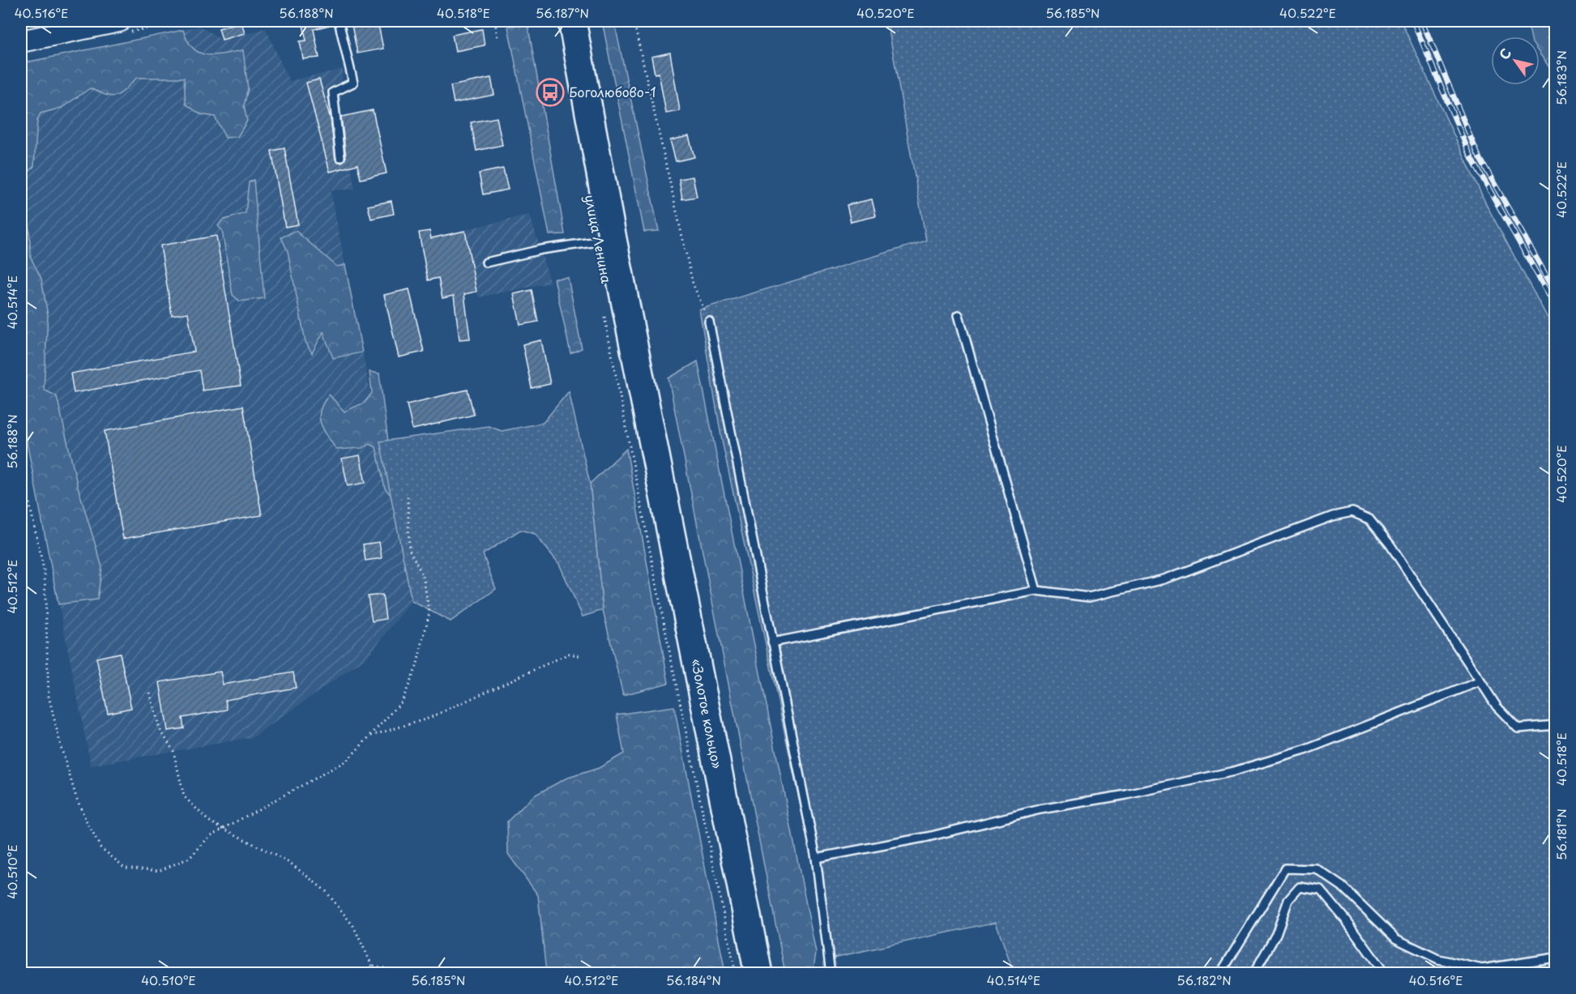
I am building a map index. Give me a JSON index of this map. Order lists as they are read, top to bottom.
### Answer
{
  "streets": {
    "highway": ["улица Ленина", "«Золотое кольцо»"]
  },
  "crossings": [
    ["улица Ленина", "«Золотое кольцо»"]
  ],
  "places": {
    "bus stop": ["Боголюбово-1"]
  },
  "north": "top left",
  "coordinates": [
    "40.516°E",
    "56.188°N",
    "40.518°E",
    "56.187°N",
    "40.520°E",
    "56.185°N",
    "40.522°E",
    "56.183°N",
    "40.514°E",
    "40.512°E",
    "56.181°N",
    "40.510°E",
    "56.184°N",
    "56.182°N"
  ]
}
